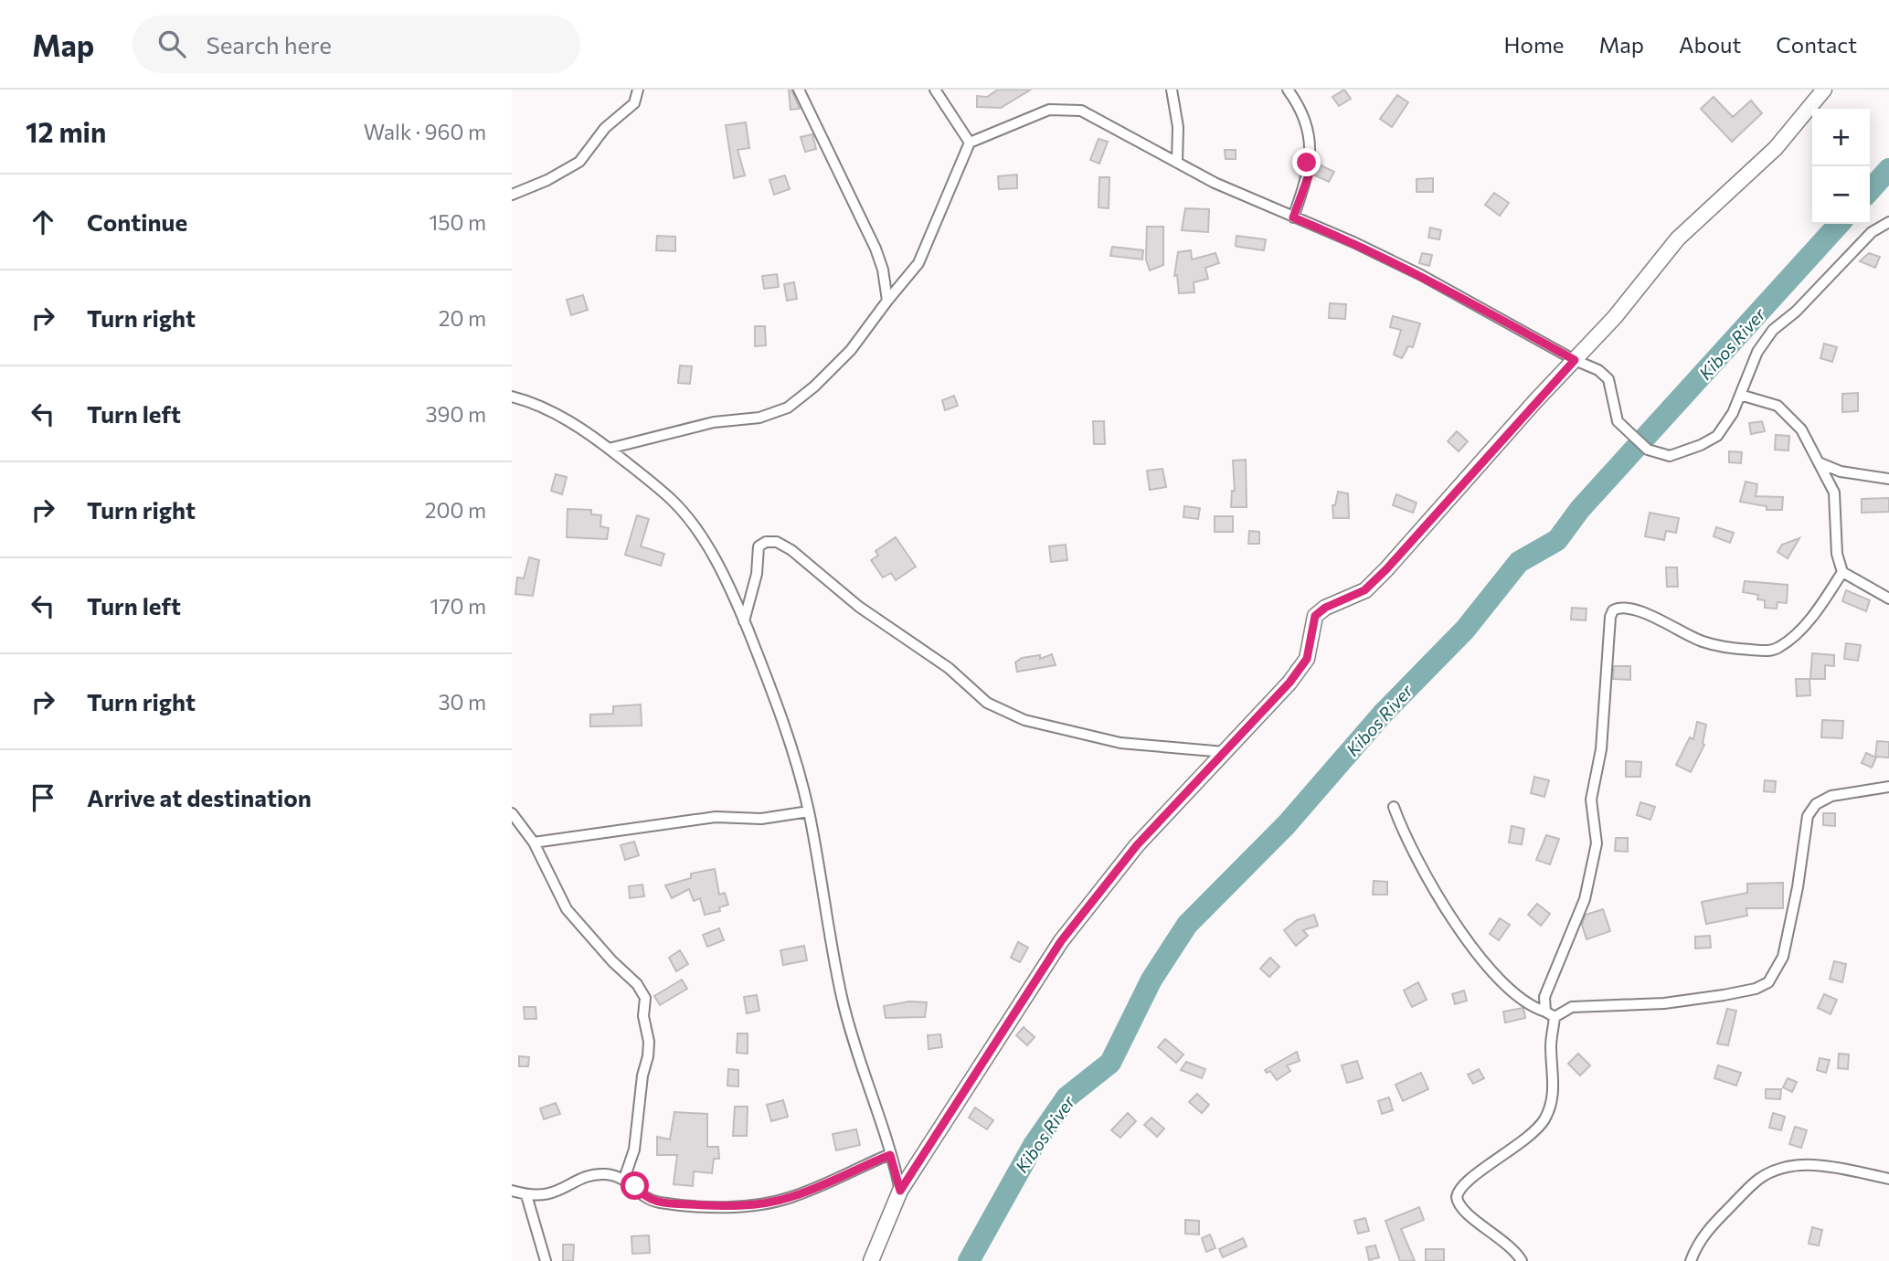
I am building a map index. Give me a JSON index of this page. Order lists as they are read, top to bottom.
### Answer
{
  "water": ["Kibos River"],
  "page": {
    "header": "Map",
    "search": "Search here",
    "nav": [
      "Home",
      "Map",
      "About",
      "Contact"
    ],
    "heading": ["12 min", "Walk · 960 m"],
    "map_buttons": ["+", "−"],
    "list": [
      ["Continue", "150 m"],
      ["Turn right", "20 m"],
      ["Turn left", "390 m"],
      ["Turn right", "200 m"],
      ["Turn left", "170 m"],
      ["Turn right", "30 m"],
      "Arrive at destination"
    ]
  }
}
